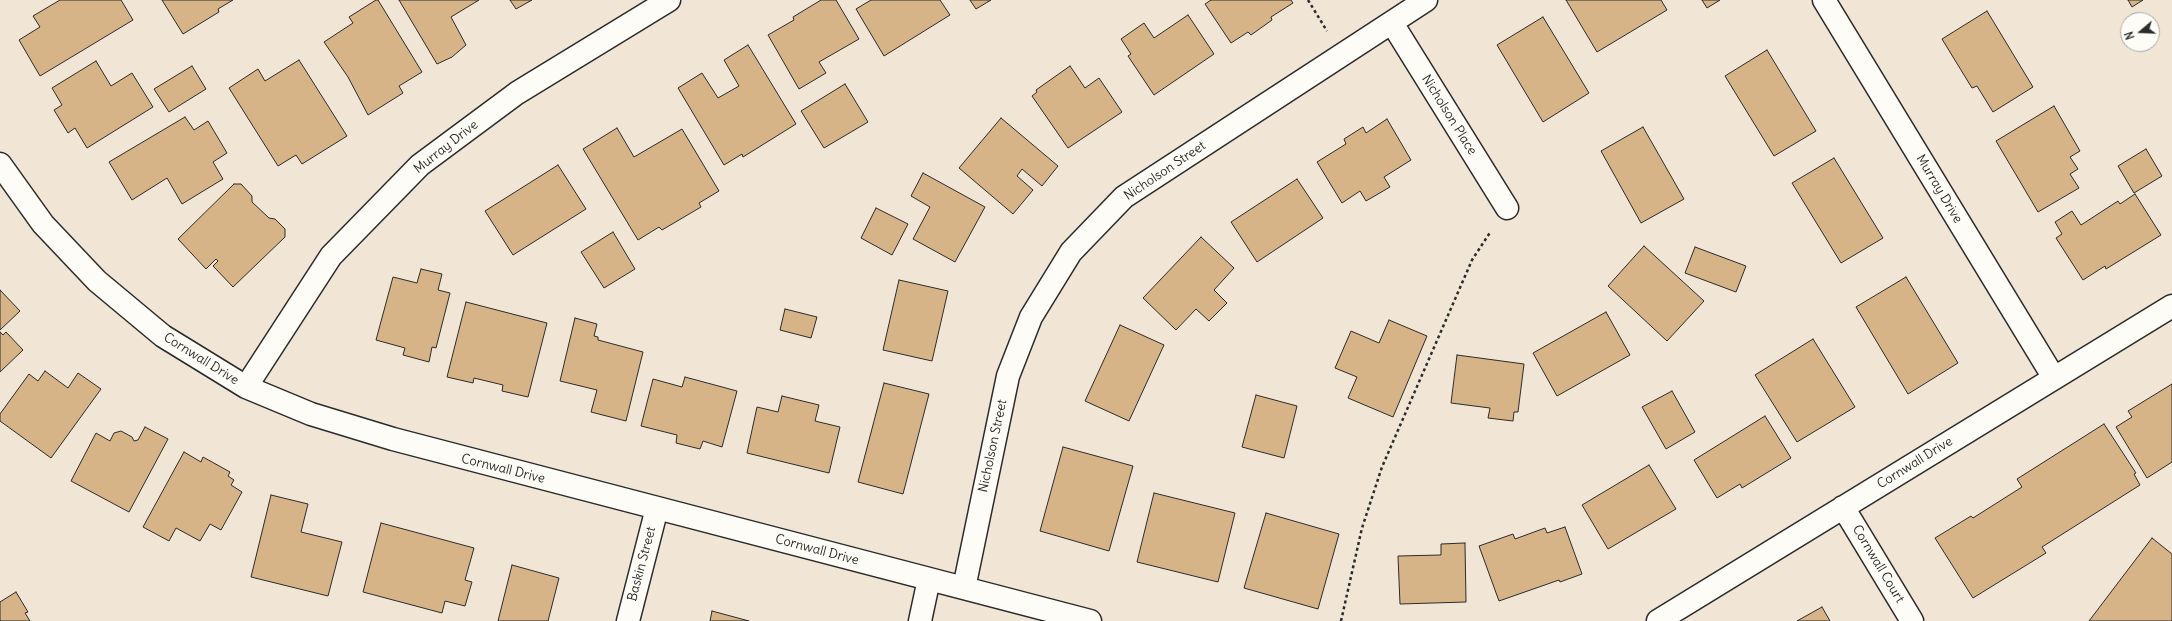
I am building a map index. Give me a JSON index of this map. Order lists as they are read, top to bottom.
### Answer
{
  "streets": {
    "street": [
      "Nicholson Place",
      "Murray Drive",
      "Nicholson Street",
      "Cornwall Drive",
      "Baskin Street",
      "Cornwall Court"
    ]
  },
  "crossings": [
    ["Nicholson Place", "Nicholson Street"],
    ["Murray Drive", "Cornwall Drive"],
    ["Nicholson Street", "Cornwall Drive"],
    ["Cornwall Drive", "Baskin Street"],
    ["Cornwall Drive", "Cornwall Court"]
  ],
  "north": "left"
}
